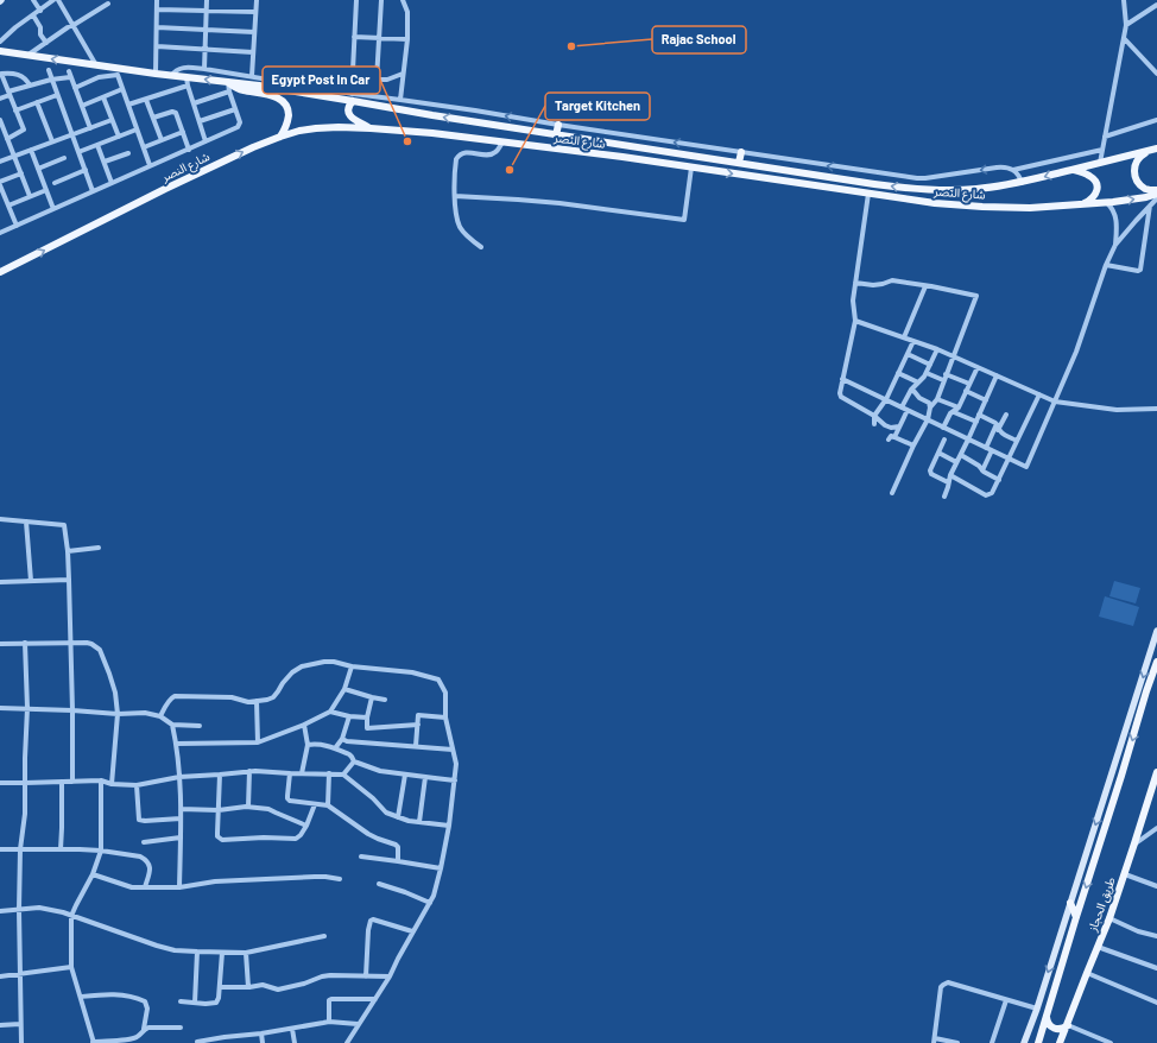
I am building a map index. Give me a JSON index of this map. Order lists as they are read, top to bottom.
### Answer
{
  "streets": {
    "main road": ["شارع النصر", "طريق الحجاز"]
  },
  "places": ["Rajac School", "Egypt Post In Car", "Target Kitchen"]
}
